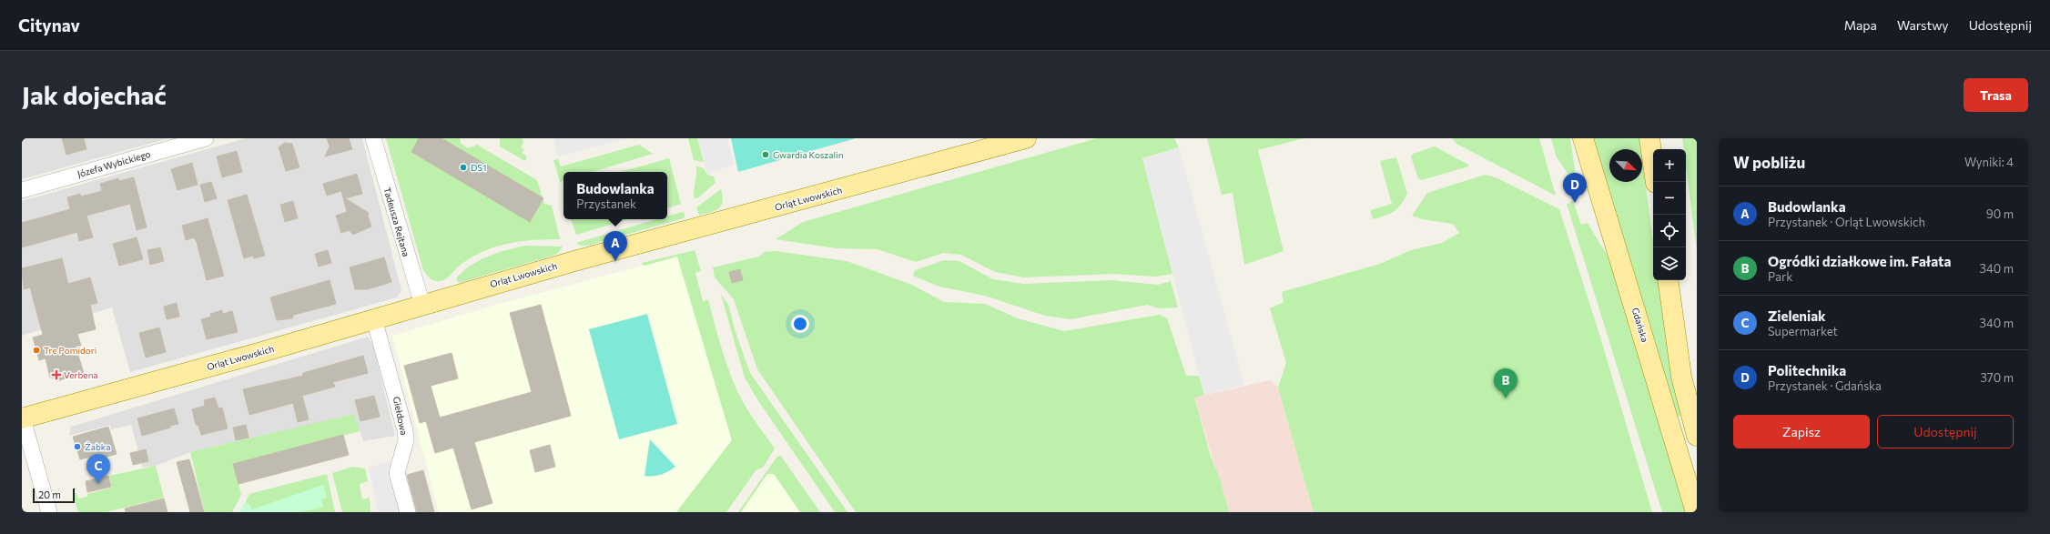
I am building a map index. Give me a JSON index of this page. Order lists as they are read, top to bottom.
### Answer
{
  "streets": {
    "main road": ["Orląt Lwowskich", "Gdańska"],
    "street": ["Józefa Wybickiego", "Tadeusza Rejtana", "Giełdowa"]
  },
  "crossings": [
    ["Orląt Lwowskich", "Tadeusza Rejtana"],
    ["Orląt Lwowskich", "Giełdowa"]
  ],
  "places": {
    "other": [
      "Gwardia Koszalin",
      "DS1",
      "Tre Pomidori",
      "Żabka"
    ],
    "health": ["Verbena"]
  },
  "scale_bar": "20 m",
  "north": "bottom right",
  "page": {
    "header": "Citynav",
    "nav": ["Mapa", "Warstwy", "Udostępnij"],
    "buttons": [
      "Trasa",
      ["Zapisz", "Udostępnij"]
    ],
    "title": "Jak dojechać",
    "heading": ["W pobliżu", "Wyniki: 4"],
    "map_buttons": ["+", "−"],
    "popup": ["Budowlanka", "Przystanek"],
    "pins": [
      "D",
      "A",
      "B",
      "C"
    ],
    "list": [
      {
        "mark": "A",
        "name": "Budowlanka",
        "note": "Przystanek · Orląt Lwowskich",
        "value": "90 m"
      },
      {
        "mark": "B",
        "name": "Ogródki działkowe im. Fałata",
        "note": "Park",
        "value": "340 m"
      },
      {
        "mark": "C",
        "name": "Zieleniak",
        "note": "Supermarket",
        "value": "340 m"
      },
      {
        "mark": "D",
        "name": "Politechnika",
        "note": "Przystanek · Gdańska",
        "value": "370 m"
      }
    ],
    "scale": "20 m"
  }
}
